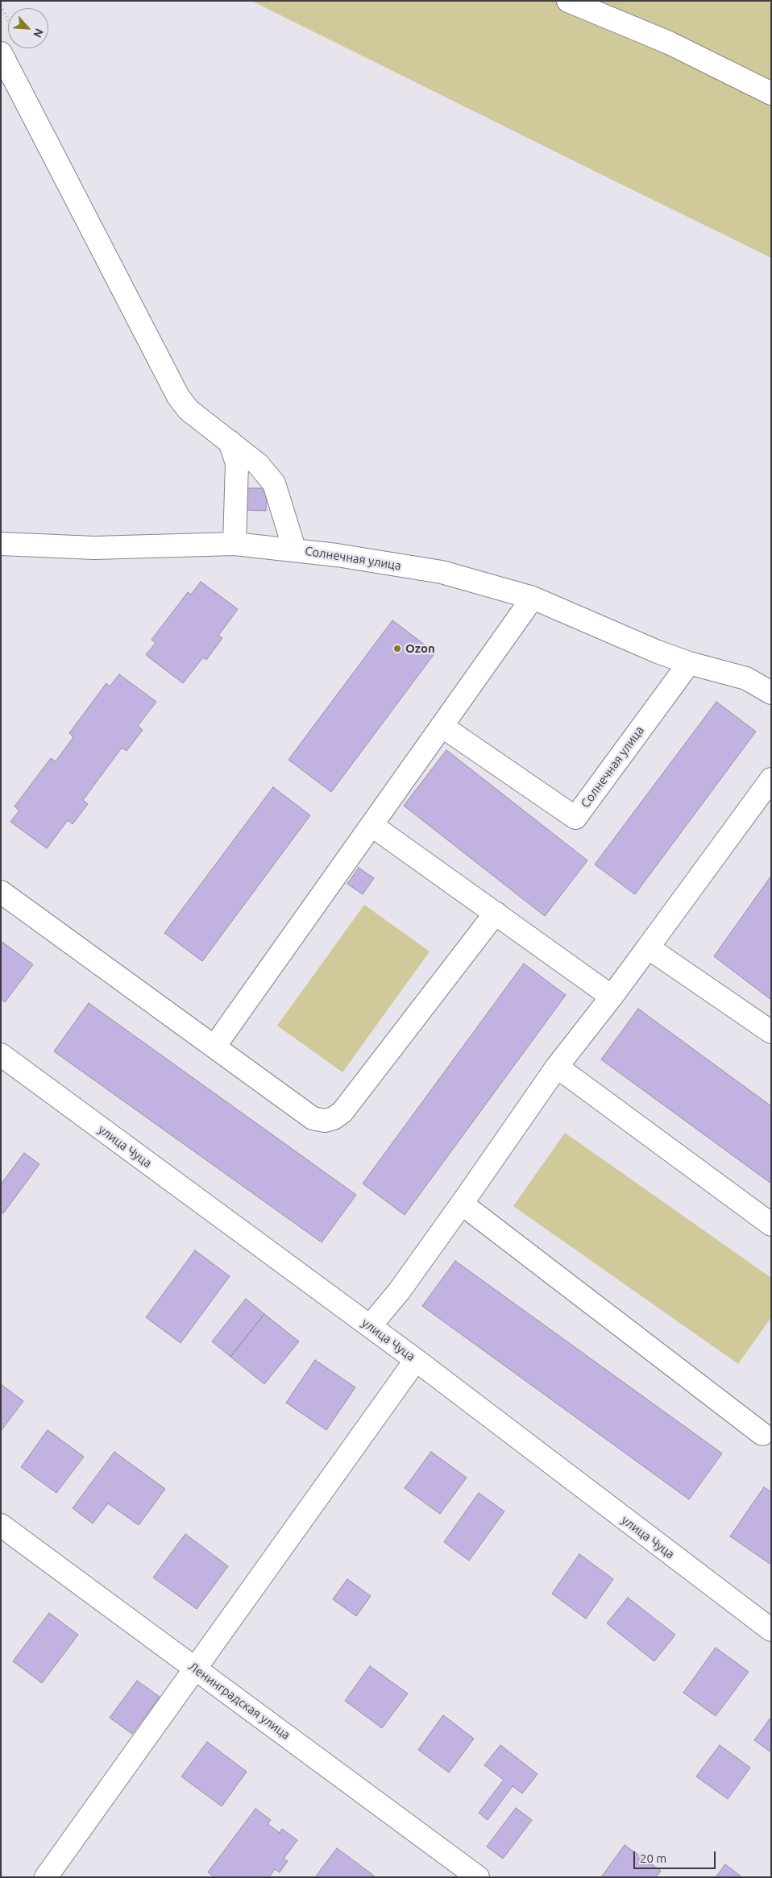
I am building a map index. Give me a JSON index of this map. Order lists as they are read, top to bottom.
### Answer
{
  "streets": {
    "street": ["Солнечная улица", "улица Чуца", "Ленинградская улица"]
  },
  "places": ["Ozon"],
  "scale_bar": "20 m",
  "north": "bottom right"
}
